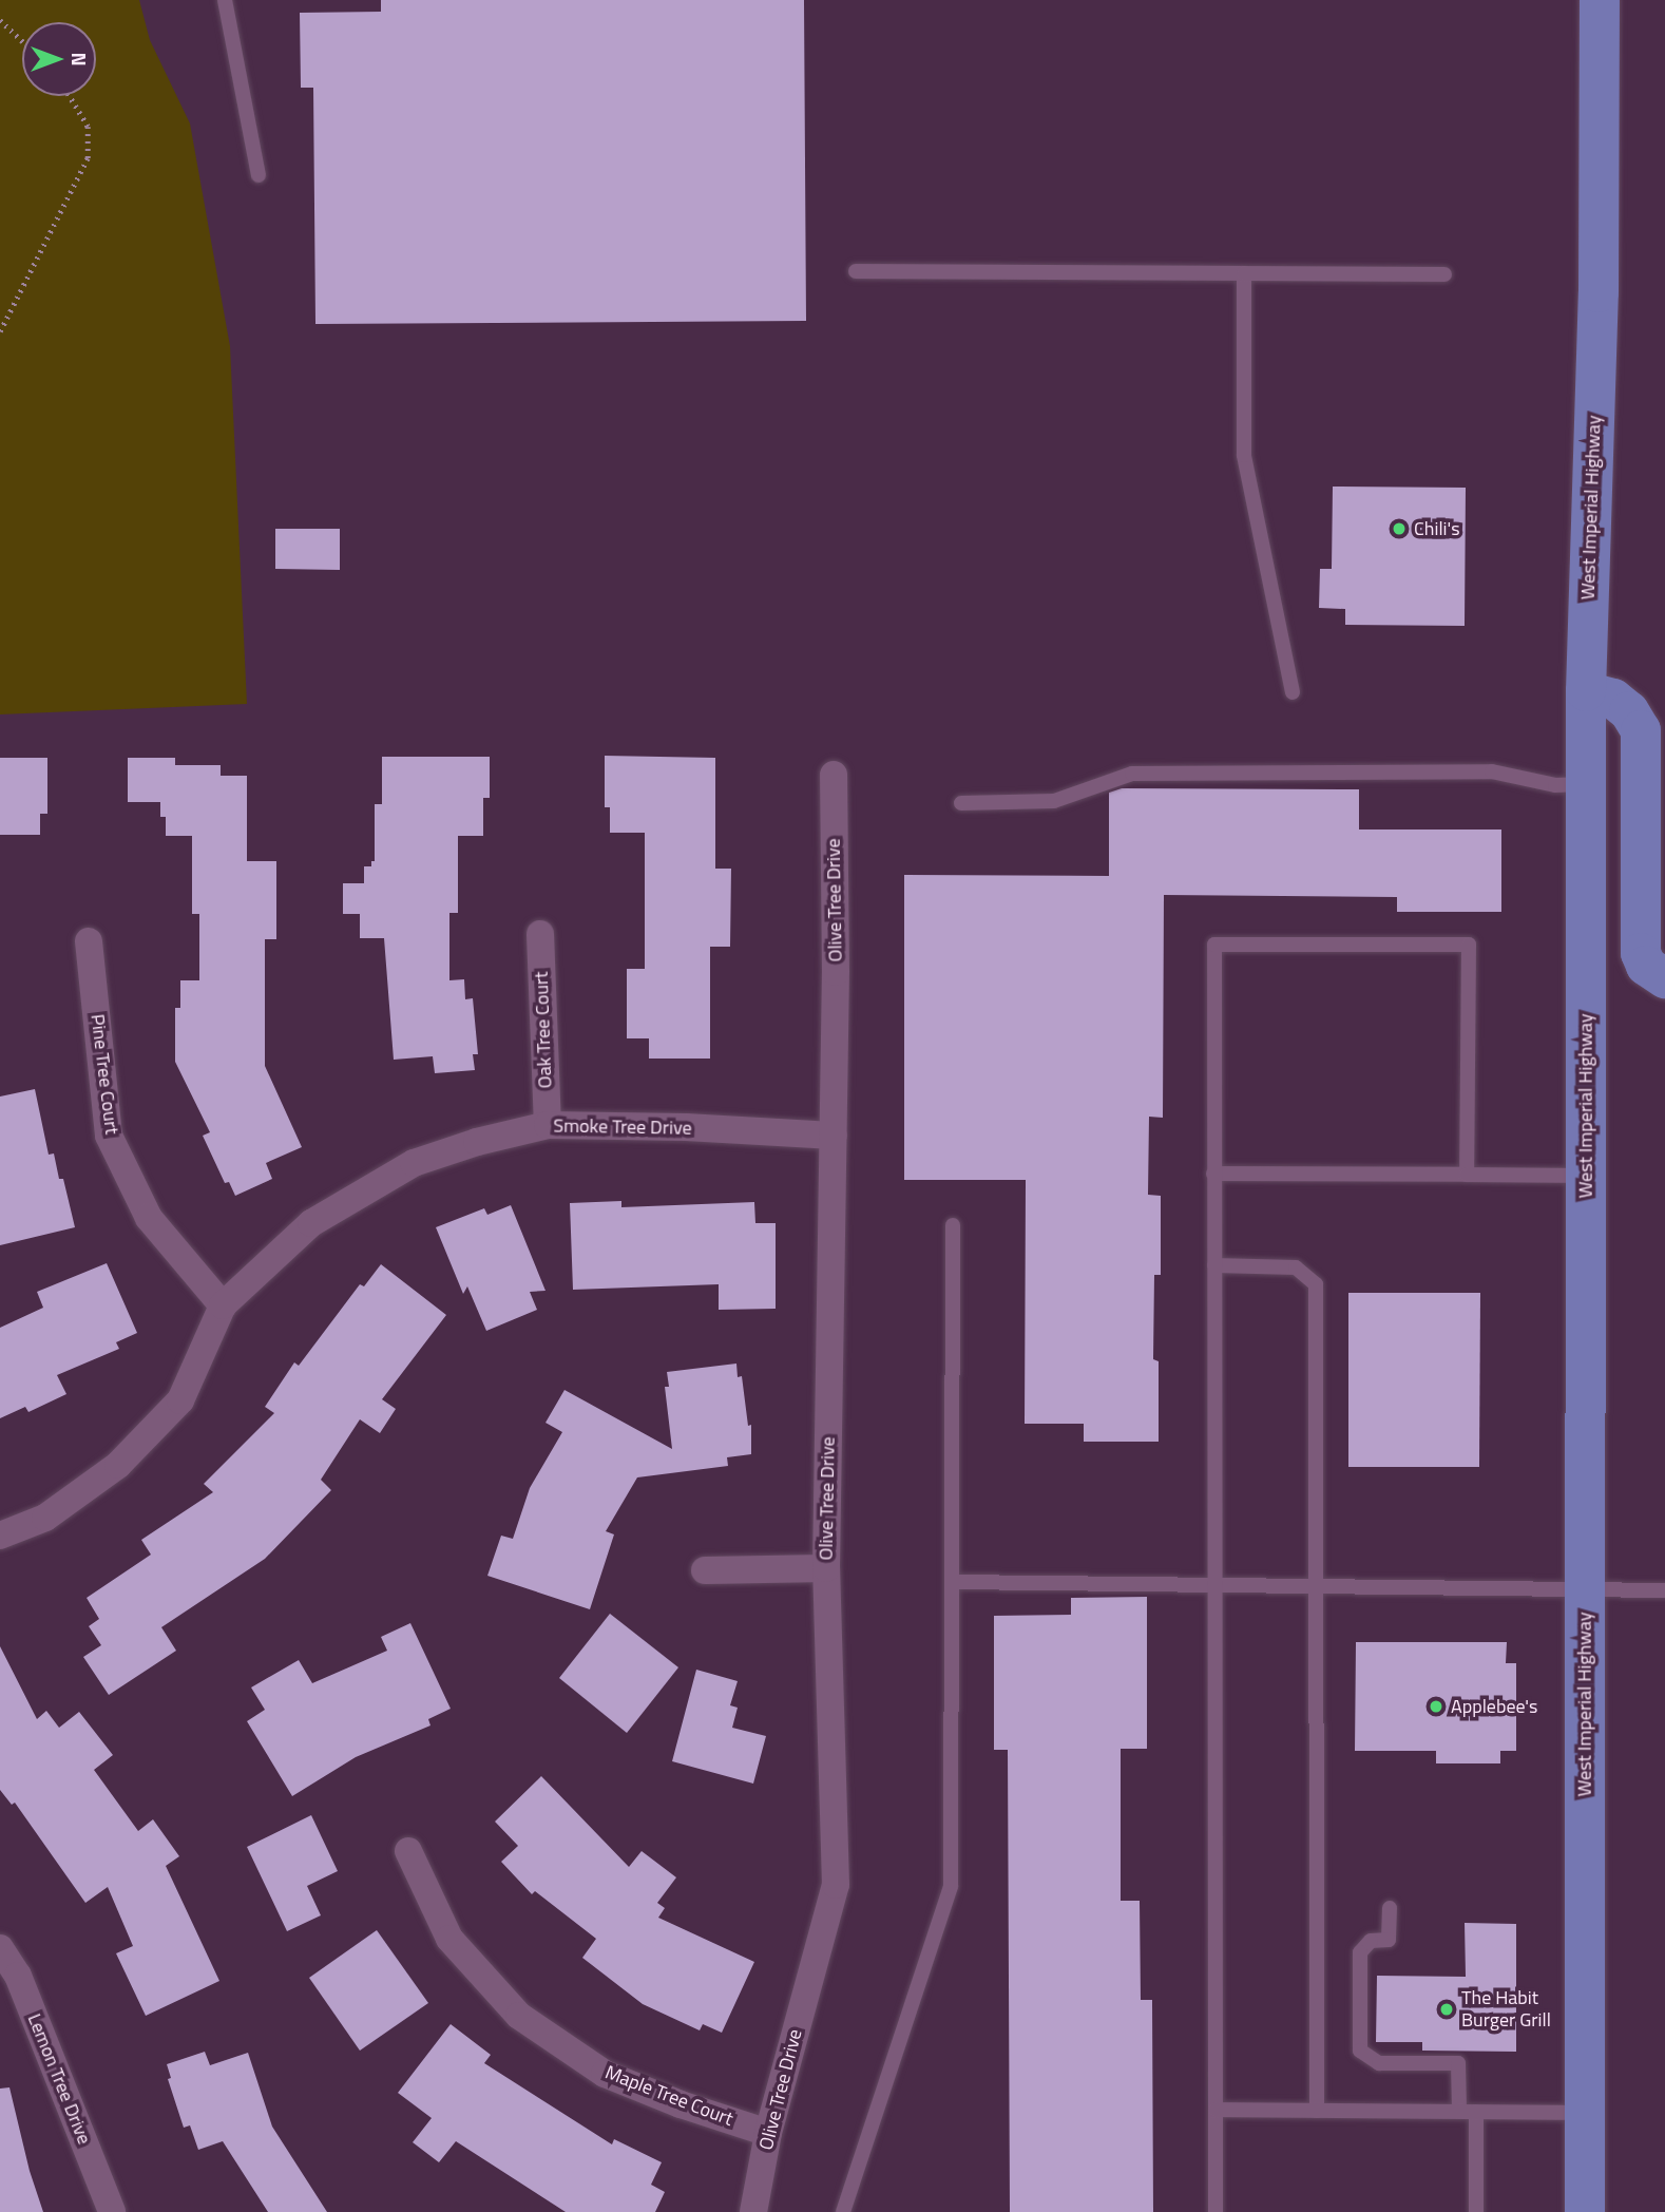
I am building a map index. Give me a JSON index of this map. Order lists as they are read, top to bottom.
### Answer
{
  "streets": {
    "main road": ["West Imperial Highway"],
    "street": [
      "Olive Tree Drive",
      "Oak Tree Court",
      "Pine Tree Court",
      "Smoke Tree Drive",
      "Lemon Tree Drive",
      "Maple Tree Court"
    ]
  },
  "crossings": [
    ["Olive Tree Drive", "Smoke Tree Drive"],
    ["Olive Tree Drive", "Maple Tree Court"],
    ["Oak Tree Court", "Smoke Tree Drive"],
    ["Pine Tree Court", "Smoke Tree Drive"]
  ],
  "places": ["Chili's", "Applebee's", "The Habit Burger Grill"],
  "north": "right"
}
